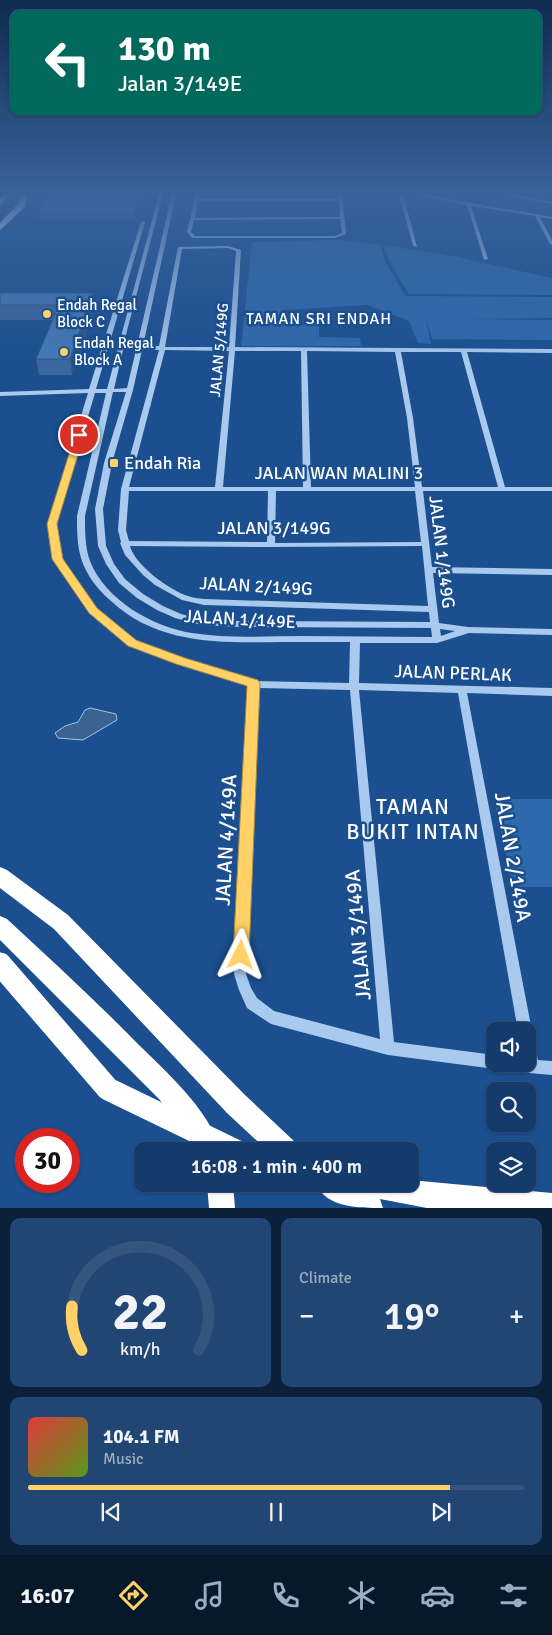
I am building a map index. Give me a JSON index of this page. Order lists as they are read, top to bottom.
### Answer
{
  "streets": {
    "street": [
      "JALAN 5/149G",
      "JALAN WAN MALINI 3",
      "JALAN 3/149G",
      "JALAN 1/149G",
      "JALAN 2/149G",
      "JALAN 1/149E",
      "JALAN PERLAK",
      "JALAN 4/149A",
      "JALAN 2/149A",
      "JALAN 3/149A"
    ]
  },
  "crossings": [
    ["JALAN 5/149G", "JALAN WAN MALINI 3"],
    ["JALAN WAN MALINI 3", "JALAN 1/149G"],
    ["JALAN 3/149G", "JALAN 1/149G"],
    ["JALAN 3/149G", "JALAN 2/149G"],
    ["JALAN 1/149G", "JALAN 2/149G"],
    ["JALAN 1/149G", "JALAN 1/149E"],
    ["JALAN 1/149E", "JALAN 3/149A"],
    ["JALAN PERLAK", "JALAN 4/149A"],
    ["JALAN PERLAK", "JALAN 2/149A"],
    ["JALAN PERLAK", "JALAN 3/149A"],
    ["JALAN 4/149A", "JALAN 3/149A"]
  ],
  "districts": ["TAMAN SRI ENDAH", "TAMAN BUKIT INTAN"],
  "places": {
    "other": ["Endah Regal Block C", "Endah Regal Block A"],
    "transit": ["Endah Ria"]
  },
  "page": {
    "turn": ["130 m", "Jalan 3/149E"],
    "limit": "30",
    "trip": "16:08 · 1 min · 400 m",
    "tile": "Climate",
    "heat": ["−", "19°", "+"],
    "song": ["104.1 FM", "Music"],
    "tabs": "16:07",
    "gauge": ["22", "km/h"]
  }
}
